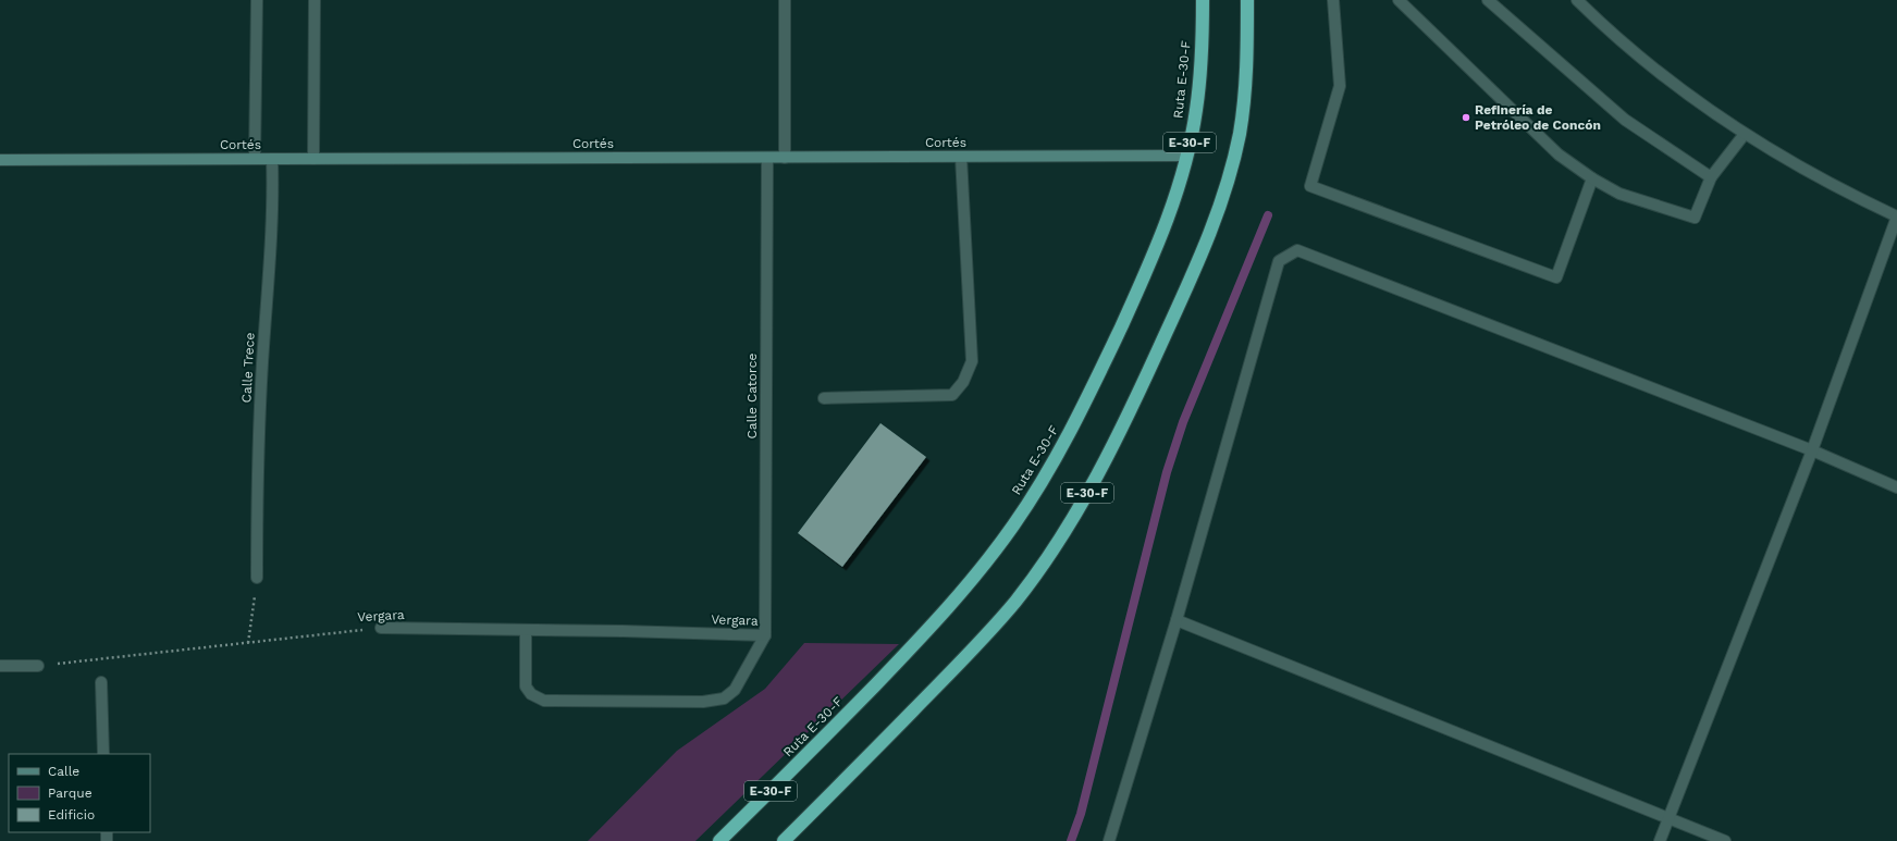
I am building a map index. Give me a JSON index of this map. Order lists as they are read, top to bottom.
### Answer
{
  "streets": {
    "highway": ["Ruta E-30-F", "E-30-F"],
    "main road": ["Cortés"],
    "street": ["Calle Trece", "Calle Catorce", "Vergara"]
  },
  "crossings": [
    ["Ruta E-30-F", "Cortés"],
    ["Cortés", "Calle Trece"],
    ["Cortés", "Calle Catorce"],
    ["Calle Catorce", "Vergara"]
  ],
  "places": ["Refinería de Petróleo de Concón"],
  "legend": ["Calle", "Parque", "Edificio"]
}
